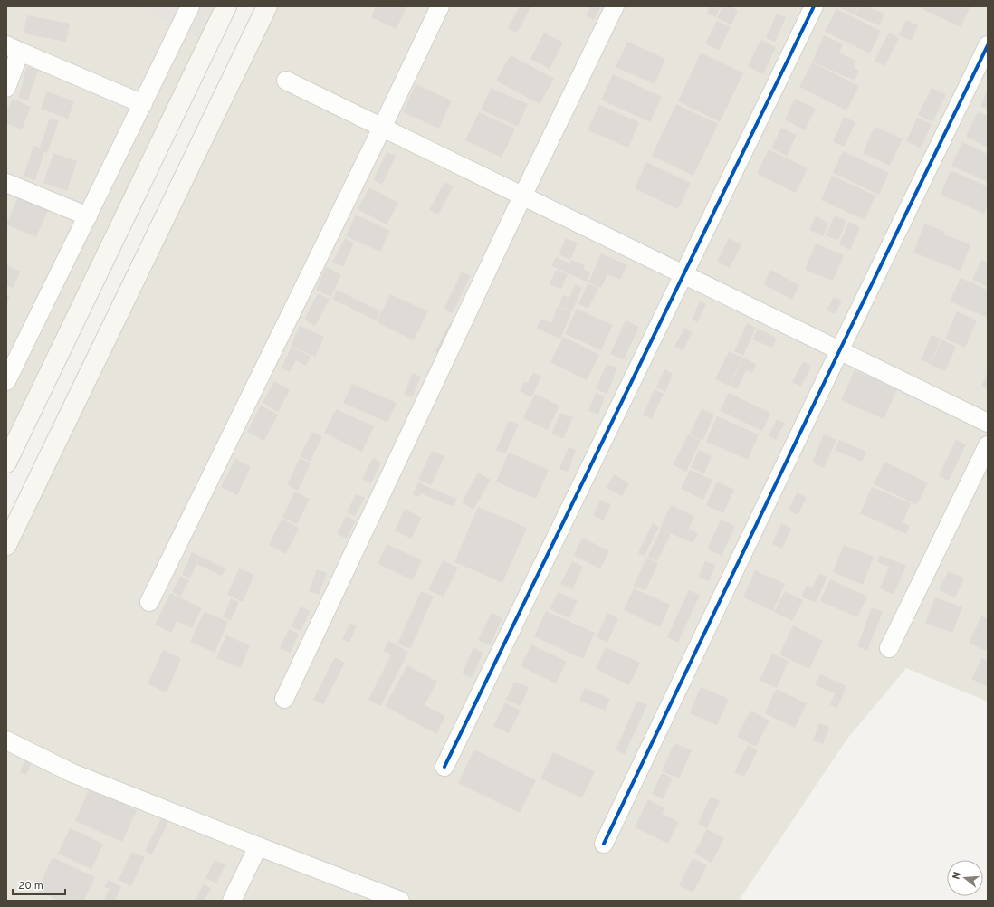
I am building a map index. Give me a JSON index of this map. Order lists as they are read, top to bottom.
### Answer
{
  "scale_bar": "20 m",
  "north": "left"
}
